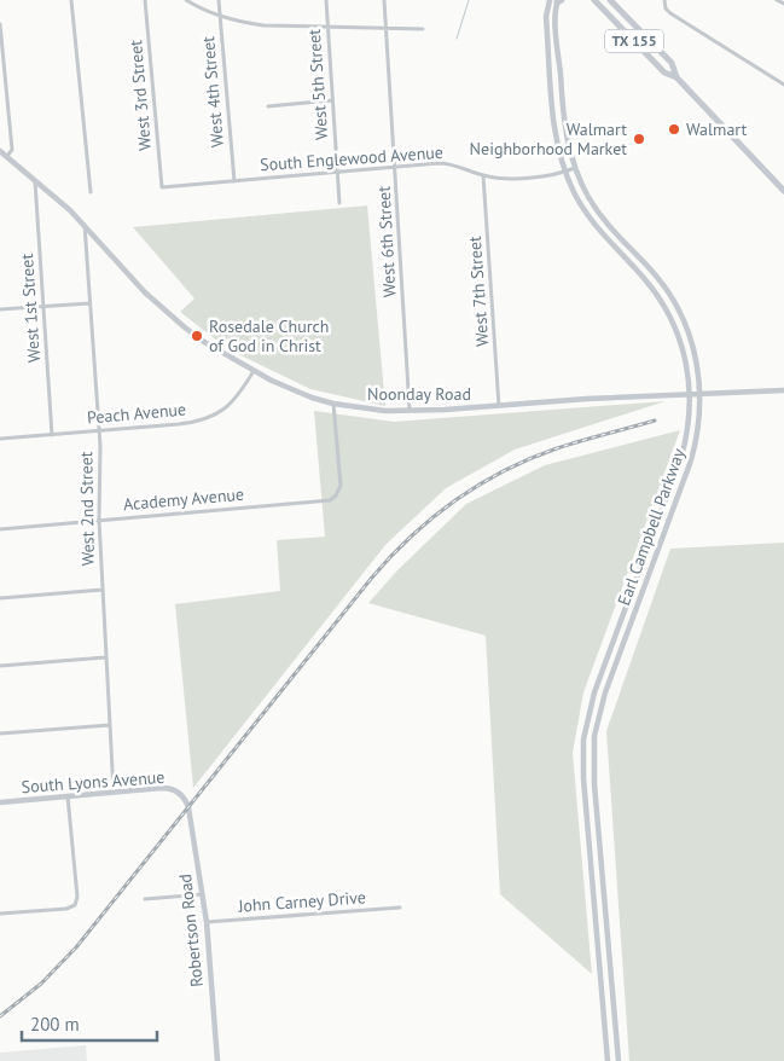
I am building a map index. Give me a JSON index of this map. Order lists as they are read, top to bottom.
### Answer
{
  "streets": {
    "main road": [
      "TX 155",
      "Noonday Road",
      "Earl Campbell Parkway",
      "South Lyons Avenue",
      "Robertson Road"
    ],
    "street": [
      "West 5th Street",
      "West 4th Street",
      "West 3rd Street",
      "South Englewood Avenue",
      "West 6th Street",
      "West 7th Street",
      "West 1st Street",
      "Peach Avenue",
      "Academy Avenue",
      "West 2nd Street",
      "John Carney Drive"
    ]
  },
  "crossings": [
    ["West 5th Street", "South Englewood Avenue"],
    ["West 4th Street", "South Englewood Avenue"],
    ["West 3rd Street", "South Englewood Avenue"],
    ["South Englewood Avenue", "West 6th Street"],
    ["South Englewood Avenue", "West 7th Street"],
    ["South Englewood Avenue", "Earl Campbell Parkway"],
    ["West 6th Street", "Noonday Road"],
    ["West 7th Street", "Noonday Road"],
    ["West 1st Street", "Noonday Road"],
    ["West 1st Street", "Peach Avenue"],
    ["Noonday Road", "Peach Avenue"],
    ["Noonday Road", "Academy Avenue"],
    ["Noonday Road", "West 2nd Street"],
    ["Noonday Road", "Earl Campbell Parkway"],
    ["Peach Avenue", "West 2nd Street"],
    ["Academy Avenue", "West 2nd Street"],
    ["West 2nd Street", "South Lyons Avenue"],
    ["South Lyons Avenue", "Robertson Road"],
    ["John Carney Drive", "Robertson Road"]
  ],
  "places": ["Walmart", "Walmart Neighborhood Market", "Rosedale Church of God in Christ"],
  "scale_bar": "200 m"
}
